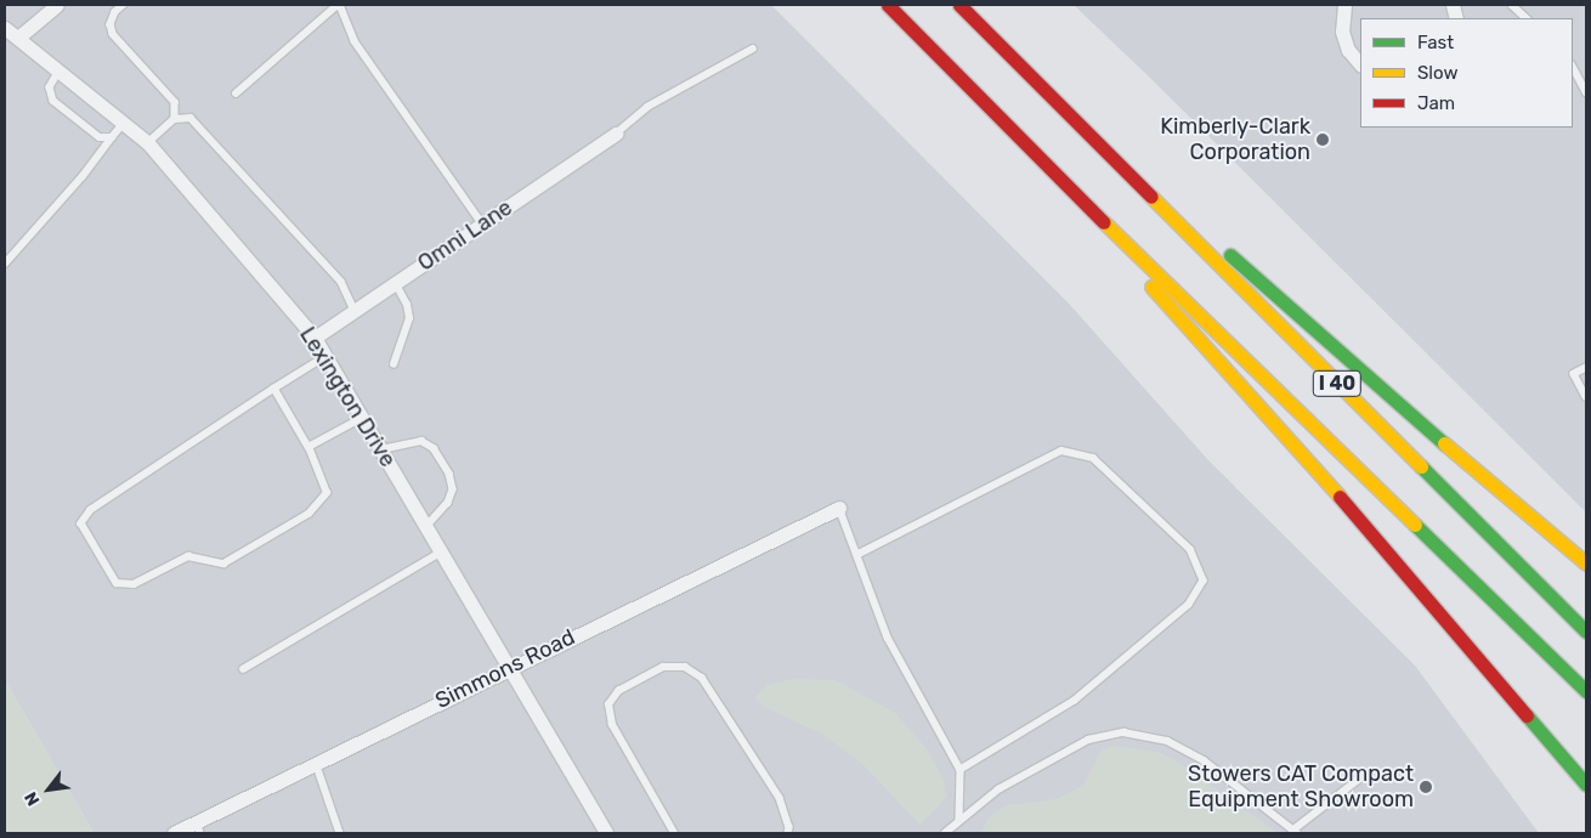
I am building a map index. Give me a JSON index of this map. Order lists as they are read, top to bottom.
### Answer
{
  "streets": {
    "highway": ["I 40"],
    "street": ["Omni Lane", "Lexington Drive", "Simmons Road"]
  },
  "crossings": [
    ["Omni Lane", "Lexington Drive"],
    ["Lexington Drive", "Simmons Road"]
  ],
  "places": ["Kimberly-Clark Corporation", "Stowers CAT Compact Equipment Showroom"],
  "legend": ["Fast", "Slow", "Jam"],
  "north": "bottom left"
}
